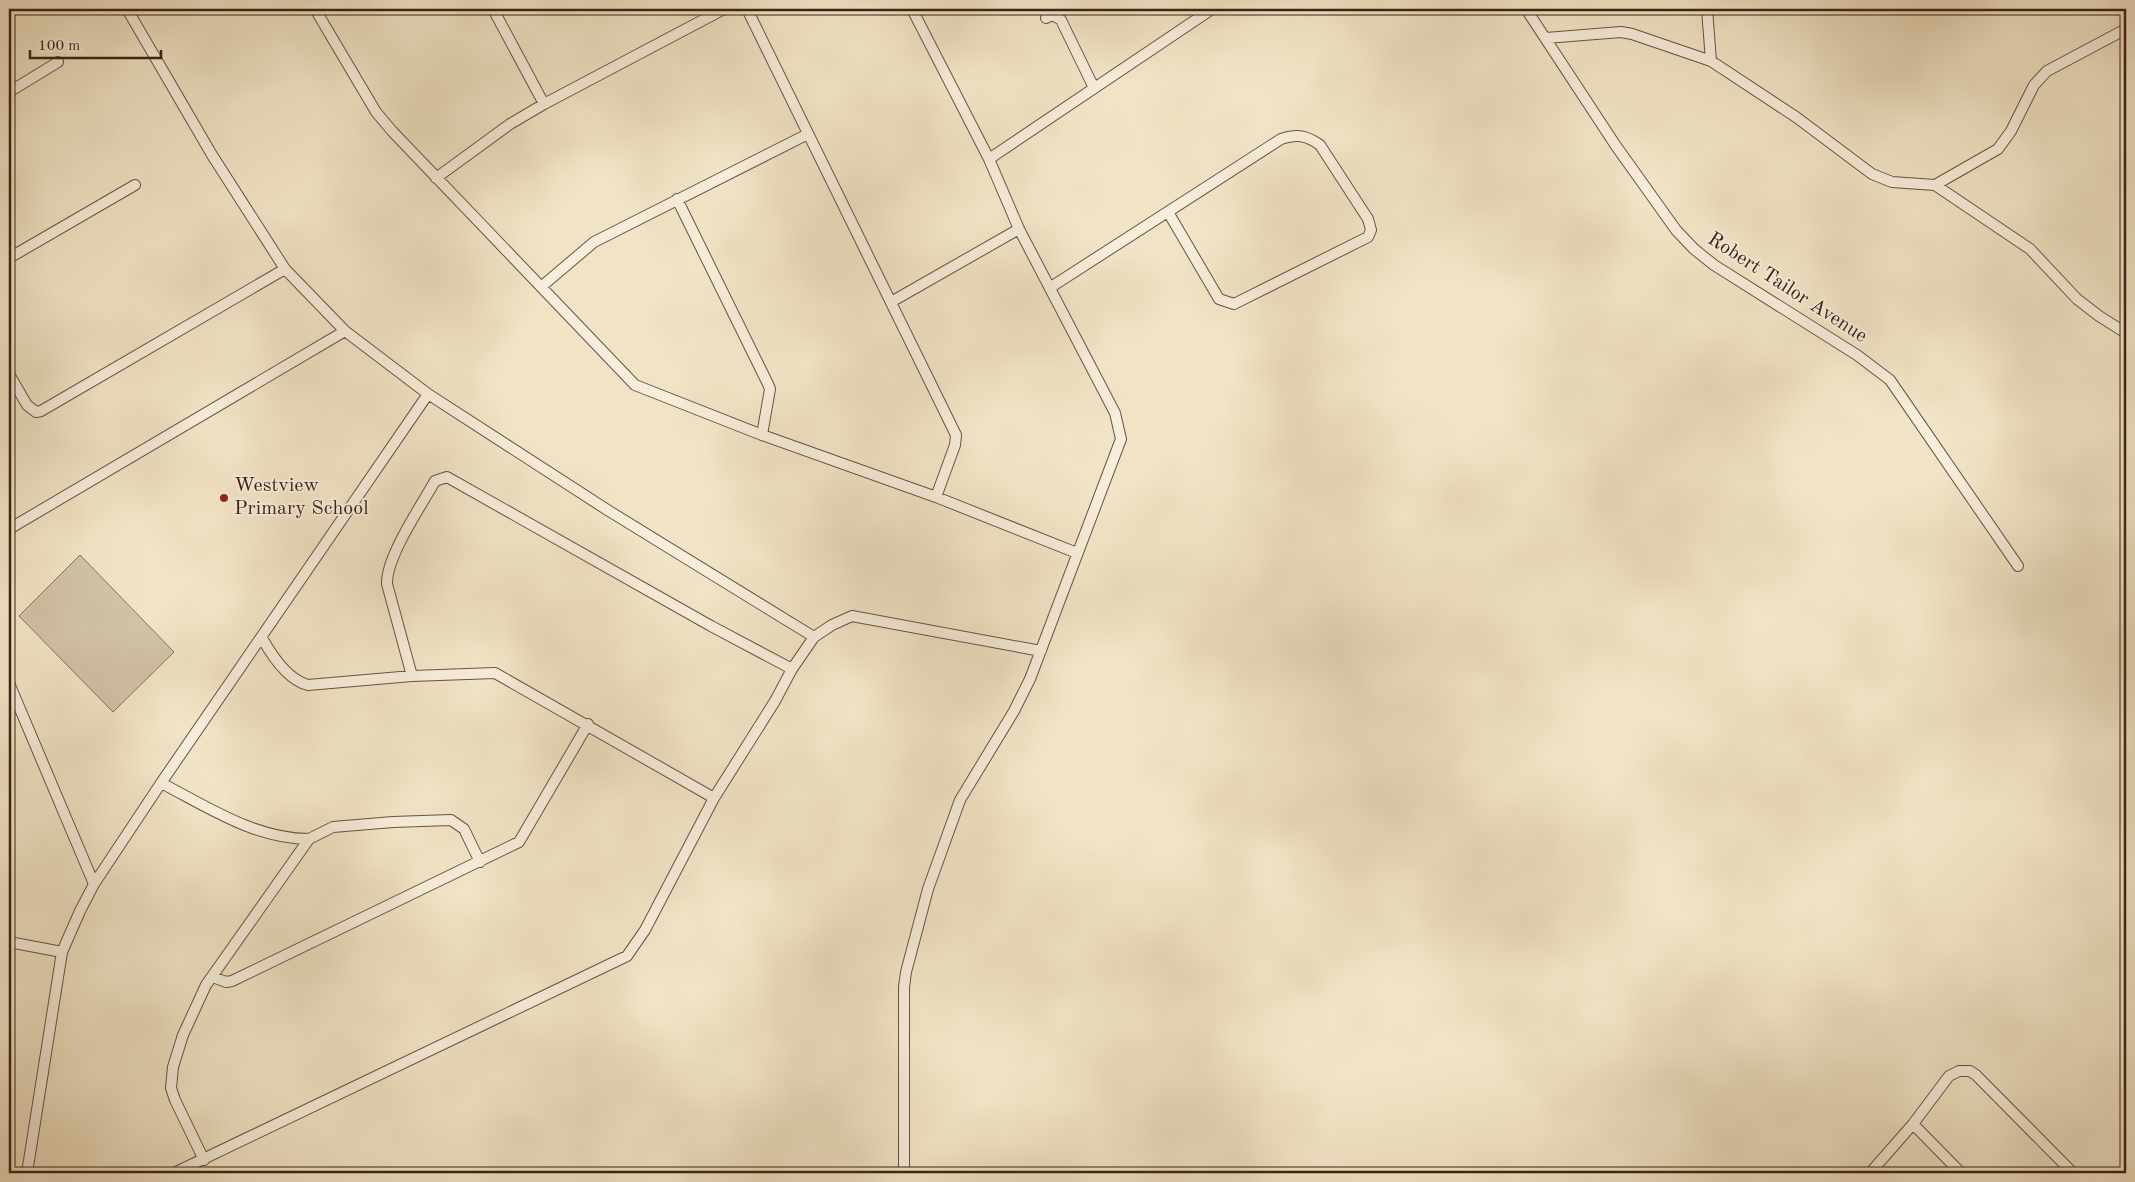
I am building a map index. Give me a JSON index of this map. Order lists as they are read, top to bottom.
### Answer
{
  "streets": {
    "street": ["Robert Tailor Avenue"]
  },
  "places": ["Westview Primary School"],
  "scale_bar": "100 m"
}
